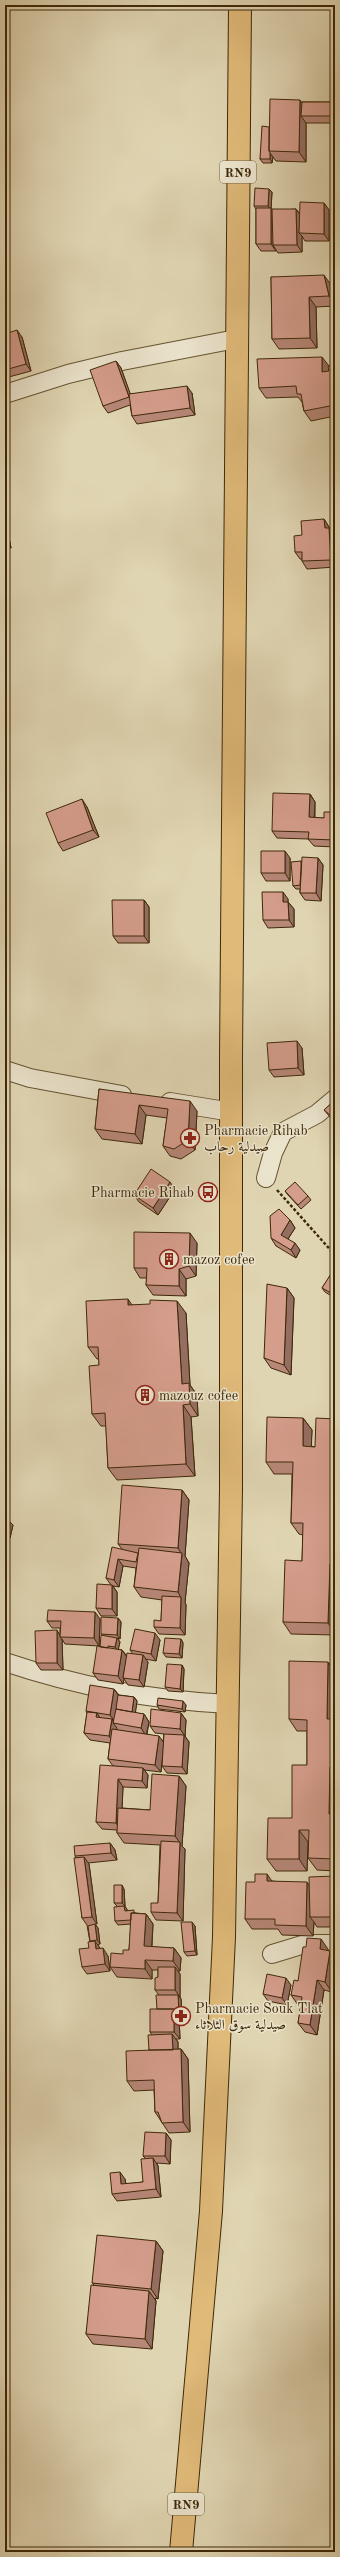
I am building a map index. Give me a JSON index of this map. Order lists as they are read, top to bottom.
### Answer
{
  "streets": {
    "main road": ["RN9"]
  },
  "places": {
    "pharmacy": ["Pharmacie Rihab صيدلية رحاب", "Pharmacie Souk Tlat صيدلية سوق الثلاثاء"],
    "bus stop": ["Pharmacie Rihab"],
    "building": ["mazoz cofee", "mazouz cofee"]
  }
}
